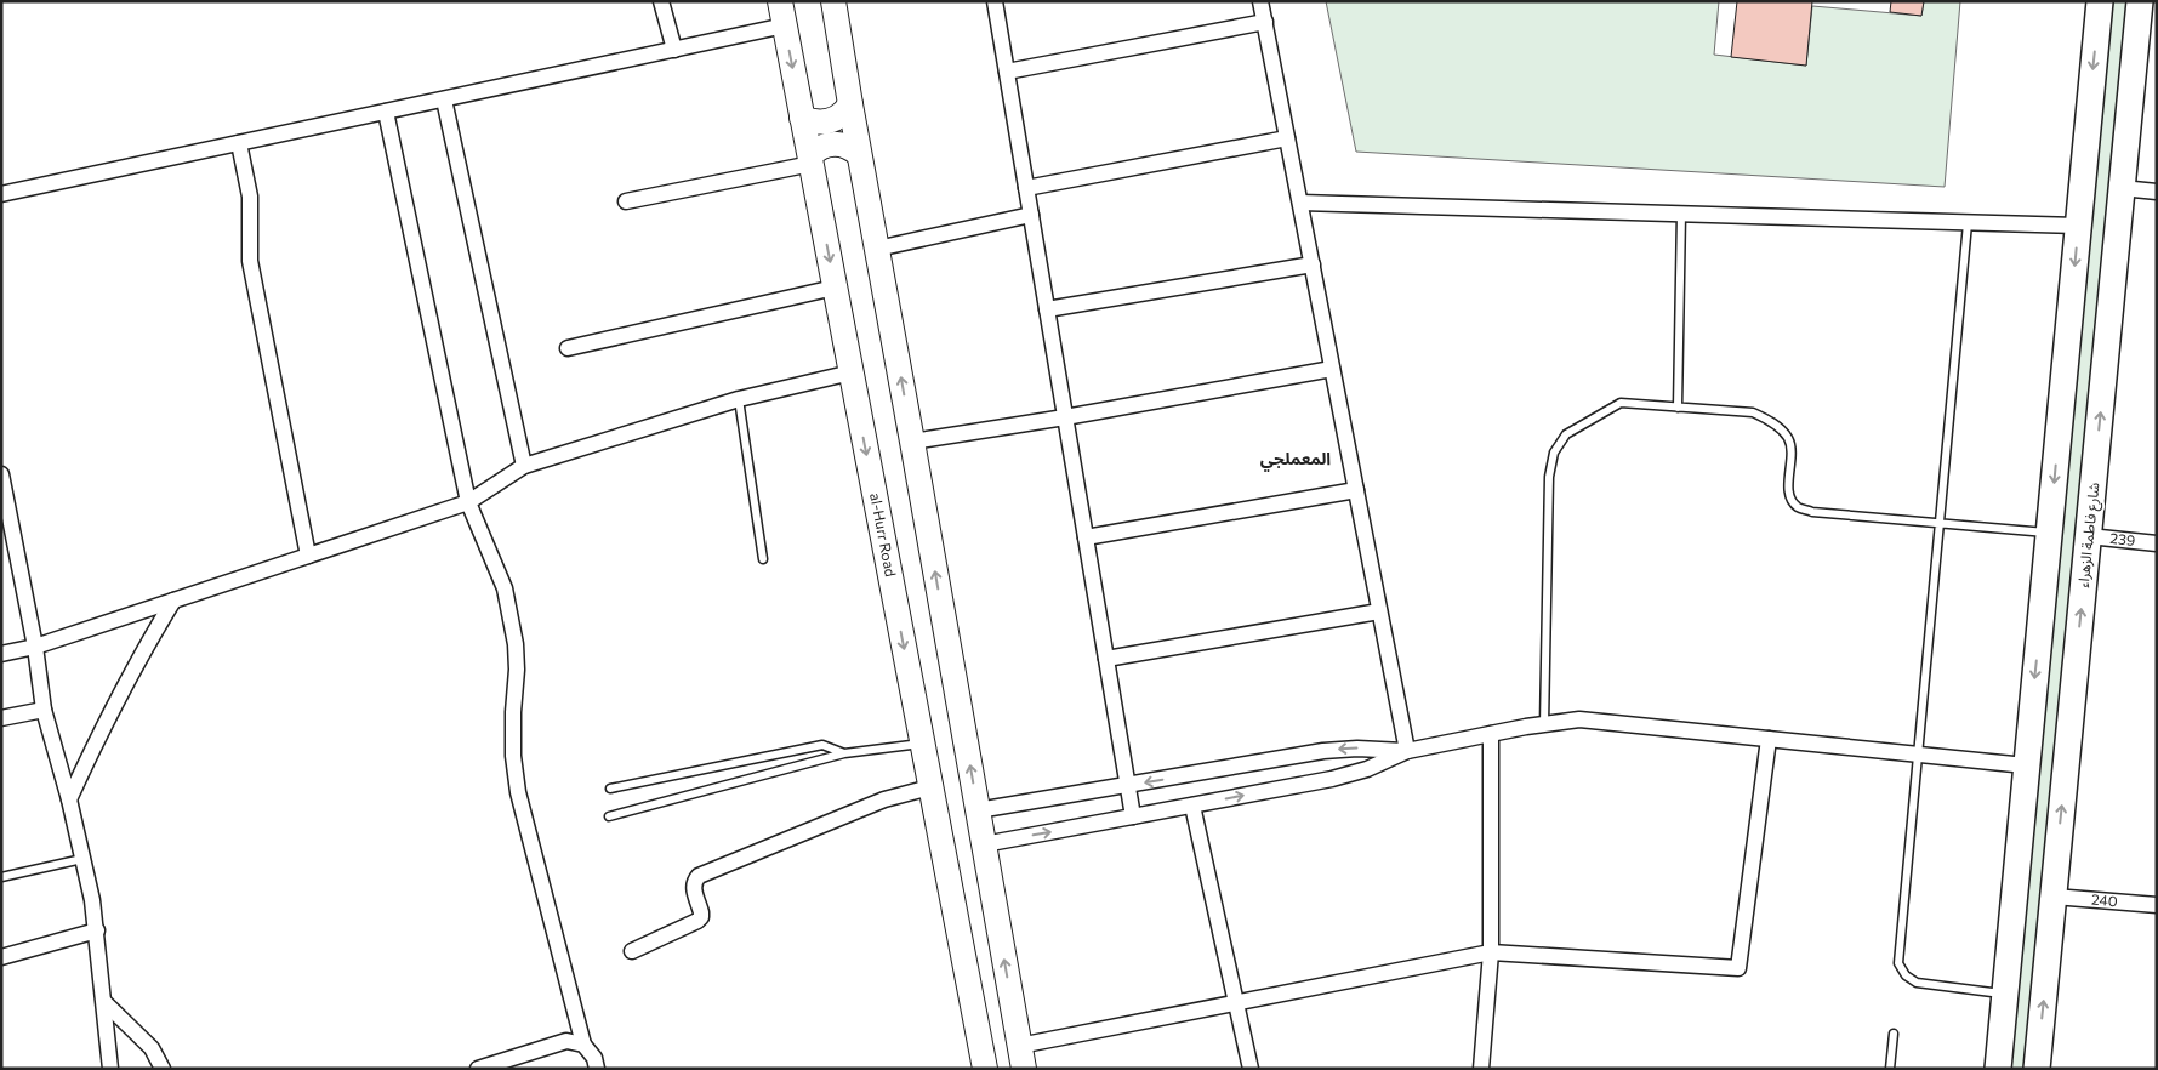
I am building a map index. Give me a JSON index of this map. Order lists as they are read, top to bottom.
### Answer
{
  "streets": {
    "highway": ["شارع فاطمة الزهراء"],
    "main road": ["al-Hurr Road"],
    "street": ["239", "240"]
  },
  "crossings": [
    ["شارع فاطمة الزهراء", "239"],
    ["شارع فاطمة الزهراء", "240"]
  ],
  "districts": ["المعملجي"]
}
